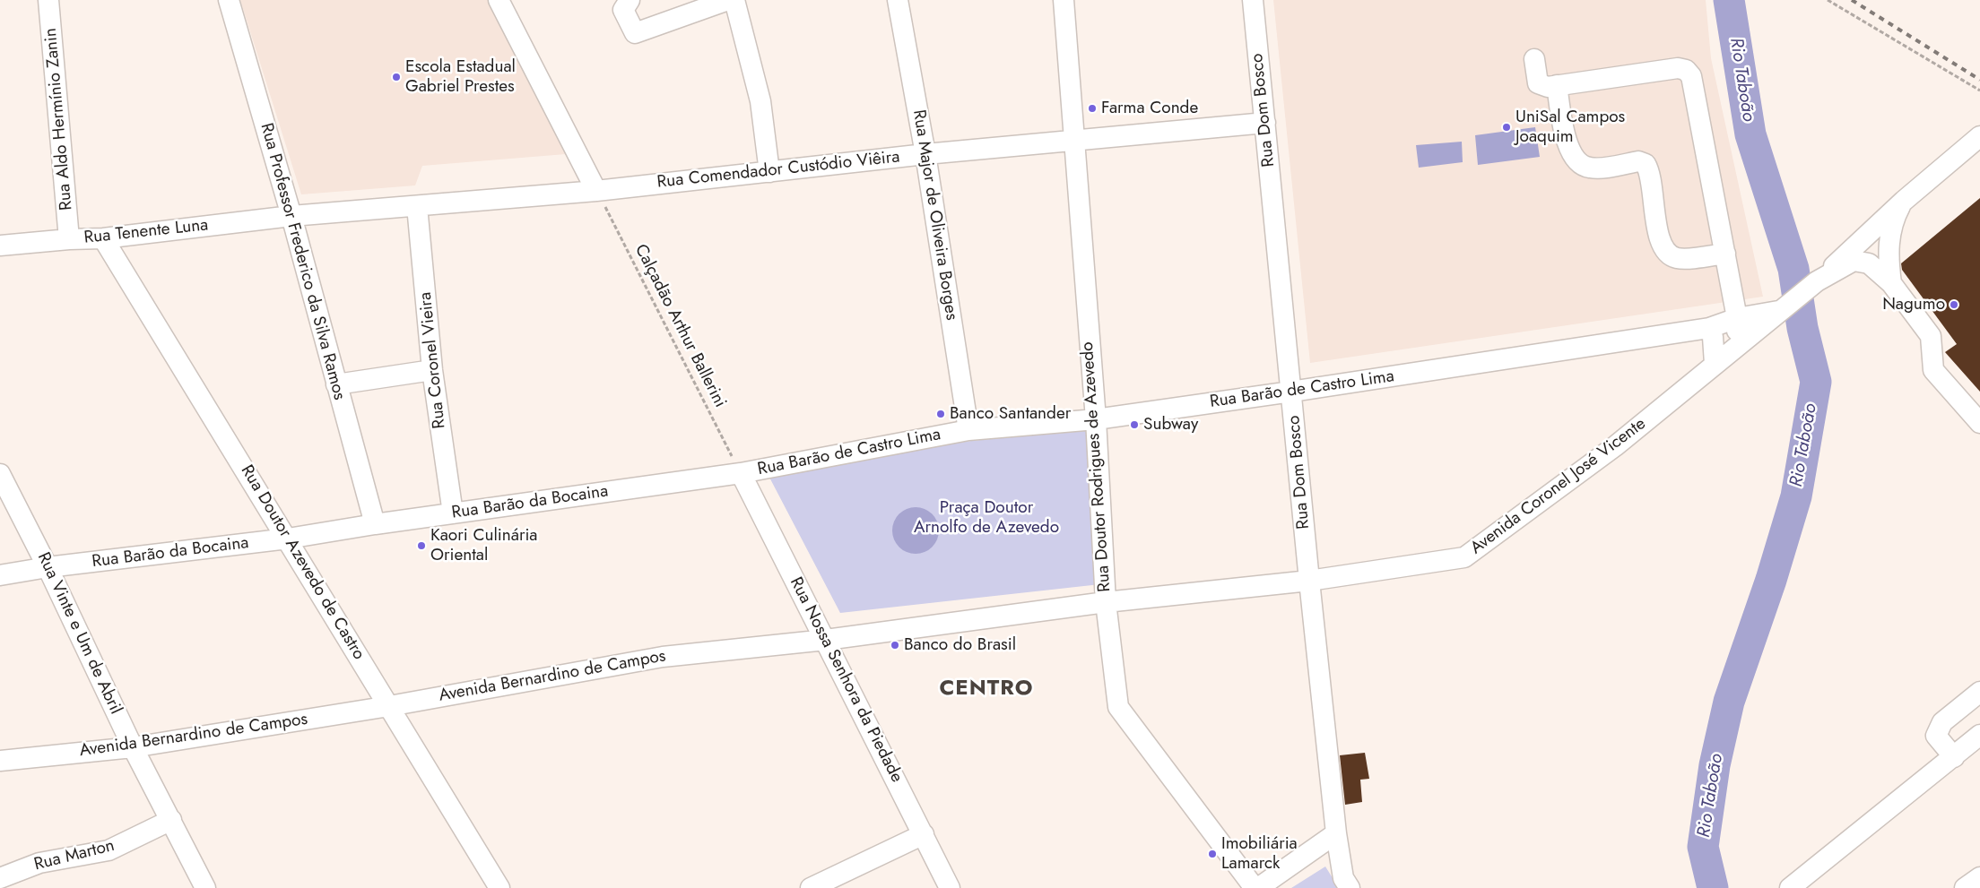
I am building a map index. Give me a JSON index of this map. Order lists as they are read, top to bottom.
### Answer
{
  "streets": {
    "street": [
      "Rua Dom Bosco",
      "Rua Aldo Hermínio Zanin",
      "Rua Comendador Custódio Viêira",
      "Rua Major de Oliveira Borges",
      "Rua Tenente Luna",
      "Rua Professor Frederico da Silva Ramos",
      "Rua Coronel Vieira",
      "Rua Barão de Castro Lima",
      "Rua Doutor Rodrigues de Azevedo",
      "Avenida Coronel José Vicente",
      "Rua Barão da Bocaina",
      "Rua Doutor Azevedo de Castro",
      "Rua Vinte e Um de Abril",
      "Avenida Bernardino de Campos",
      "Rua Nossa Senhora da Piedade",
      "Rua Marton"
    ],
    "path": ["Calçadão Arthur Ballerini"]
  },
  "crossings": [
    ["Rua Dom Bosco", "Rua Comendador Custódio Viêira"],
    ["Rua Dom Bosco", "Rua Barão de Castro Lima"],
    ["Rua Dom Bosco", "Avenida Coronel José Vicente"],
    ["Rua Aldo Hermínio Zanin", "Rua Tenente Luna"],
    ["Rua Comendador Custódio Viêira", "Rua Major de Oliveira Borges"],
    ["Rua Comendador Custódio Viêira", "Rua Tenente Luna"],
    ["Rua Comendador Custódio Viêira", "Rua Professor Frederico da Silva Ramos"],
    ["Rua Comendador Custódio Viêira", "Calçadão Arthur Ballerini"],
    ["Rua Comendador Custódio Viêira", "Rua Coronel Vieira"],
    ["Rua Comendador Custódio Viêira", "Rua Doutor Rodrigues de Azevedo"],
    ["Rua Major de Oliveira Borges", "Rua Barão de Castro Lima"],
    ["Rua Tenente Luna", "Rua Professor Frederico da Silva Ramos"],
    ["Rua Tenente Luna", "Rua Doutor Azevedo de Castro"],
    ["Rua Professor Frederico da Silva Ramos", "Rua Barão da Bocaina"],
    ["Calçadão Arthur Ballerini", "Rua Barão de Castro Lima"],
    ["Calçadão Arthur Ballerini", "Rua Barão da Bocaina"],
    ["Calçadão Arthur Ballerini", "Rua Nossa Senhora da Piedade"],
    ["Rua Coronel Vieira", "Rua Barão da Bocaina"],
    ["Rua Barão de Castro Lima", "Rua Doutor Rodrigues de Azevedo"],
    ["Rua Barão de Castro Lima", "Avenida Coronel José Vicente"],
    ["Rua Barão de Castro Lima", "Rua Barão da Bocaina"],
    ["Rua Barão de Castro Lima", "Rua Nossa Senhora da Piedade"],
    ["Rua Doutor Rodrigues de Azevedo", "Avenida Coronel José Vicente"],
    ["Rua Doutor Rodrigues de Azevedo", "Avenida Bernardino de Campos"],
    ["Avenida Coronel José Vicente", "Avenida Bernardino de Campos"],
    ["Rua Barão da Bocaina", "Rua Doutor Azevedo de Castro"],
    ["Rua Barão da Bocaina", "Rua Vinte e Um de Abril"],
    ["Rua Barão da Bocaina", "Rua Nossa Senhora da Piedade"],
    ["Rua Doutor Azevedo de Castro", "Avenida Bernardino de Campos"],
    ["Rua Vinte e Um de Abril", "Avenida Bernardino de Campos"],
    ["Rua Vinte e Um de Abril", "Rua Marton"],
    ["Avenida Bernardino de Campos", "Rua Nossa Senhora da Piedade"]
  ],
  "districts": ["CENTRO"],
  "water": ["Rio Taboão"],
  "parks": ["Praça Doutor Arnolfo de Azevedo"],
  "places": [
    "Escola Estadual Gabriel Prestes",
    "Farma Conde",
    "UniSal Campos Joaquim",
    "Nagumo",
    "Banco Santander",
    "Subway",
    "Kaori Culinária Oriental",
    "Banco do Brasil",
    "Imobiliária Lamarck"
  ]
}
